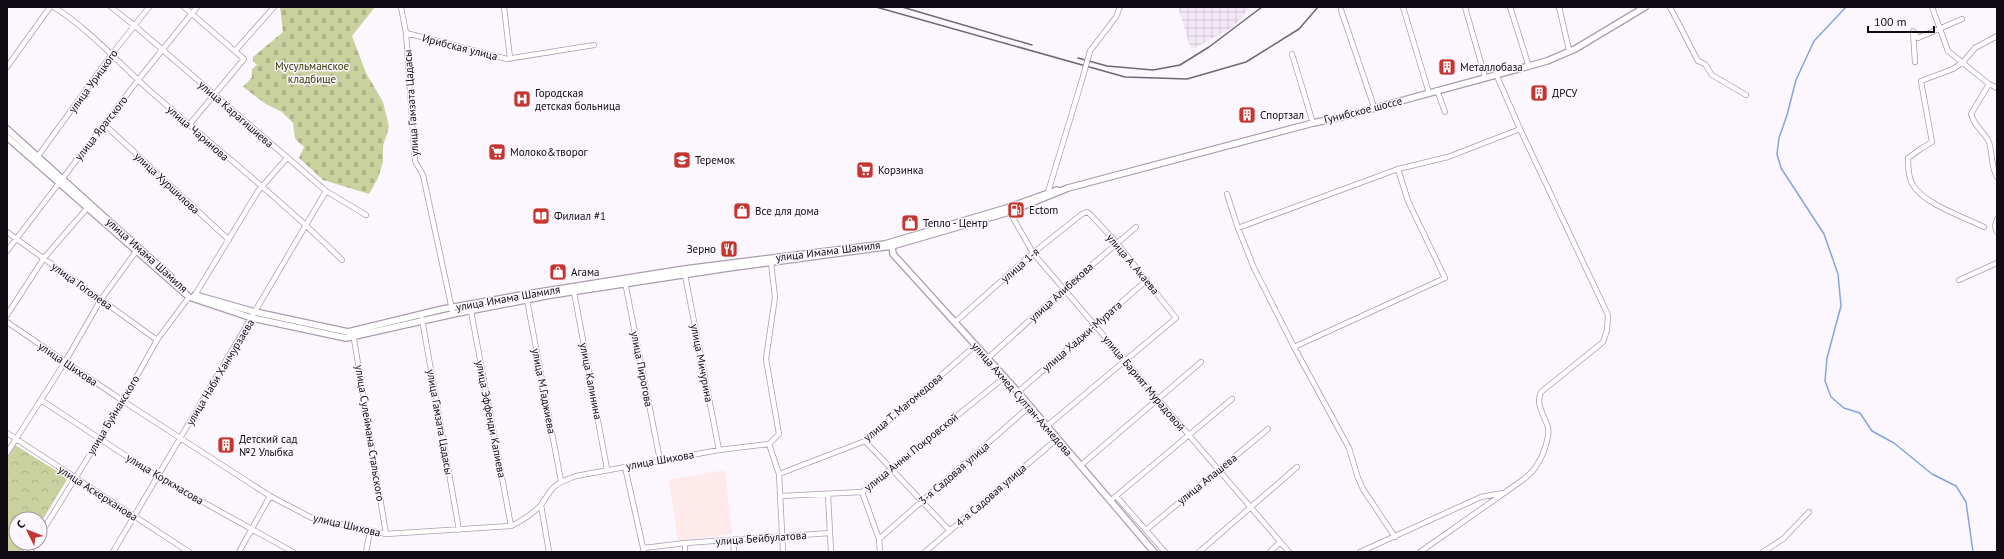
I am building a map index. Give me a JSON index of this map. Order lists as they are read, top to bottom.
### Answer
{
  "streets": {
    "main road": ["Гунибское шоссе", "улица Имама Шамиля", "улица Ахмед Султан-Ахмедова"],
    "street": [
      "Ирибская улица",
      "улица Урицкого",
      "улица Гамзата Цадасы",
      "улица Карагишиева",
      "улица Ярагского",
      "улица Чаринова",
      "улица Хуршилова",
      "улица А. Акаева",
      "улица 1-я",
      "улица Гоголева",
      "улица Алибекова",
      "улица Хаджи-Мурата",
      "улица Мичурина",
      "улица Шихова",
      "улица Пирогова",
      "улица Наби Ханмурзаева",
      "улица Калинина",
      "улица Барият Мурадовой",
      "улица М.Гаджиева",
      "улица Т. Магомедова",
      "улица Буйнакского",
      "улица Эффенди Капиева",
      "улица Сулеймана Стальского",
      "улица Анны Покровской",
      "3-я Садовая улица",
      "улица Коркмасова",
      "улица Апашева",
      "улица Аскерханова",
      "4-я Садовая улица",
      "улица Бейбулатова"
    ]
  },
  "crossings": [
    ["Ирибская улица", "улица Гамзата Цадасы"],
    ["улица Урицкого", "улица Карагишиева"],
    ["улица Урицкого", "улица Чаринова"],
    ["улица Урицкого", "улица Имама Шамиля"],
    ["улица Гамзата Цадасы", "улица Имама Шамиля"],
    ["улица Гамзата Цадасы", "улица Шихова"],
    ["Гунибское шоссе", "улица Имама Шамиля"],
    ["улица Карагишиева", "улица Ярагского"],
    ["улица Карагишиева", "улица Наби Ханмурзаева"],
    ["улица Ярагского", "улица Чаринова"],
    ["улица Ярагского", "улица Хуршилова"],
    ["улица Ярагского", "улица Имама Шамиля"],
    ["улица Ярагского", "улица Гоголева"],
    ["улица Чаринова", "улица Наби Ханмурзаева"],
    ["улица Имама Шамиля", "улица Мичурина"],
    ["улица Имама Шамиля", "улица Пирогова"],
    ["улица Имама Шамиля", "улица Наби Ханмурзаева"],
    ["улица Имама Шамиля", "улица Калинина"],
    ["улица Имама Шамиля", "улица Барият Мурадовой"],
    ["улица Имама Шамиля", "улица М.Гаджиева"],
    ["улица Имама Шамиля", "улица Ахмед Султан-Ахмедова"],
    ["улица Имама Шамиля", "улица Буйнакского"],
    ["улица Имама Шамиля", "улица Эффенди Капиева"],
    ["улица Имама Шамиля", "улица Сулеймана Стальского"],
    ["улица А. Акаева", "улица 1-я"],
    ["улица А. Акаева", "улица Алибекова"],
    ["улица А. Акаева", "улица Хаджи-Мурата"],
    ["улица А. Акаева", "улица Барият Мурадовой"],
    ["улица 1-я", "улица Барият Мурадовой"],
    ["улица 1-я", "улица Ахмед Султан-Ахмедова"],
    ["улица Гоголева", "улица Буйнакского"],
    ["улица Алибекова", "улица Барият Мурадовой"],
    ["улица Алибекова", "улица Ахмед Султан-Ахмедова"],
    ["улица Хаджи-Мурата", "улица Барият Мурадовой"],
    ["улица Хаджи-Мурата", "улица Ахмед Султан-Ахмедова"],
    ["улица Мичурина", "улица Шихова"],
    ["улица Шихова", "улица Пирогова"],
    ["улица Шихова", "улица Наби Ханмурзаева"],
    ["улица Шихова", "улица Калинина"],
    ["улица Шихова", "улица М.Гаджиева"],
    ["улица Шихова", "улица Буйнакского"],
    ["улица Шихова", "улица Эффенди Капиева"],
    ["улица Шихова", "улица Сулеймана Стальского"],
    ["улица Наби Ханмурзаева", "улица Коркмасова"],
    ["улица Наби Ханмурзаева", "улица Аскерханова"],
    ["улица Барият Мурадовой", "улица Апашева"],
    ["улица Ахмед Султан-Ахмедова", "улица Т. Магомедова"],
    ["улица Ахмед Султан-Ахмедова", "улица Анны Покровской"],
    ["улица Ахмед Султан-Ахмедова", "3-я Садовая улица"],
    ["улица Ахмед Султан-Ахмедова", "4-я Садовая улица"],
    ["улица Буйнакского", "улица Коркмасова"],
    ["улица Буйнакского", "улица Аскерханова"]
  ],
  "parks": ["Мусульманское кладбище"],
  "places": {
    "building": [
      "Металлобаза",
      "ДРСУ",
      "Спортзал",
      "Детский сад №2 Улыбка"
    ],
    "hospital": ["Городская детская больница"],
    "supermarket": ["Молоко&творог", "Корзинка"],
    "school or university": ["Теремок"],
    "fuel station": ["Ectom"],
    "shop": ["Все для дома", "Тепло - Центр", "Агама"],
    "library": ["Филиал #1"],
    "restaurant": ["Зерно"]
  },
  "scale_bar": "100 m",
  "north": "top left"
}
